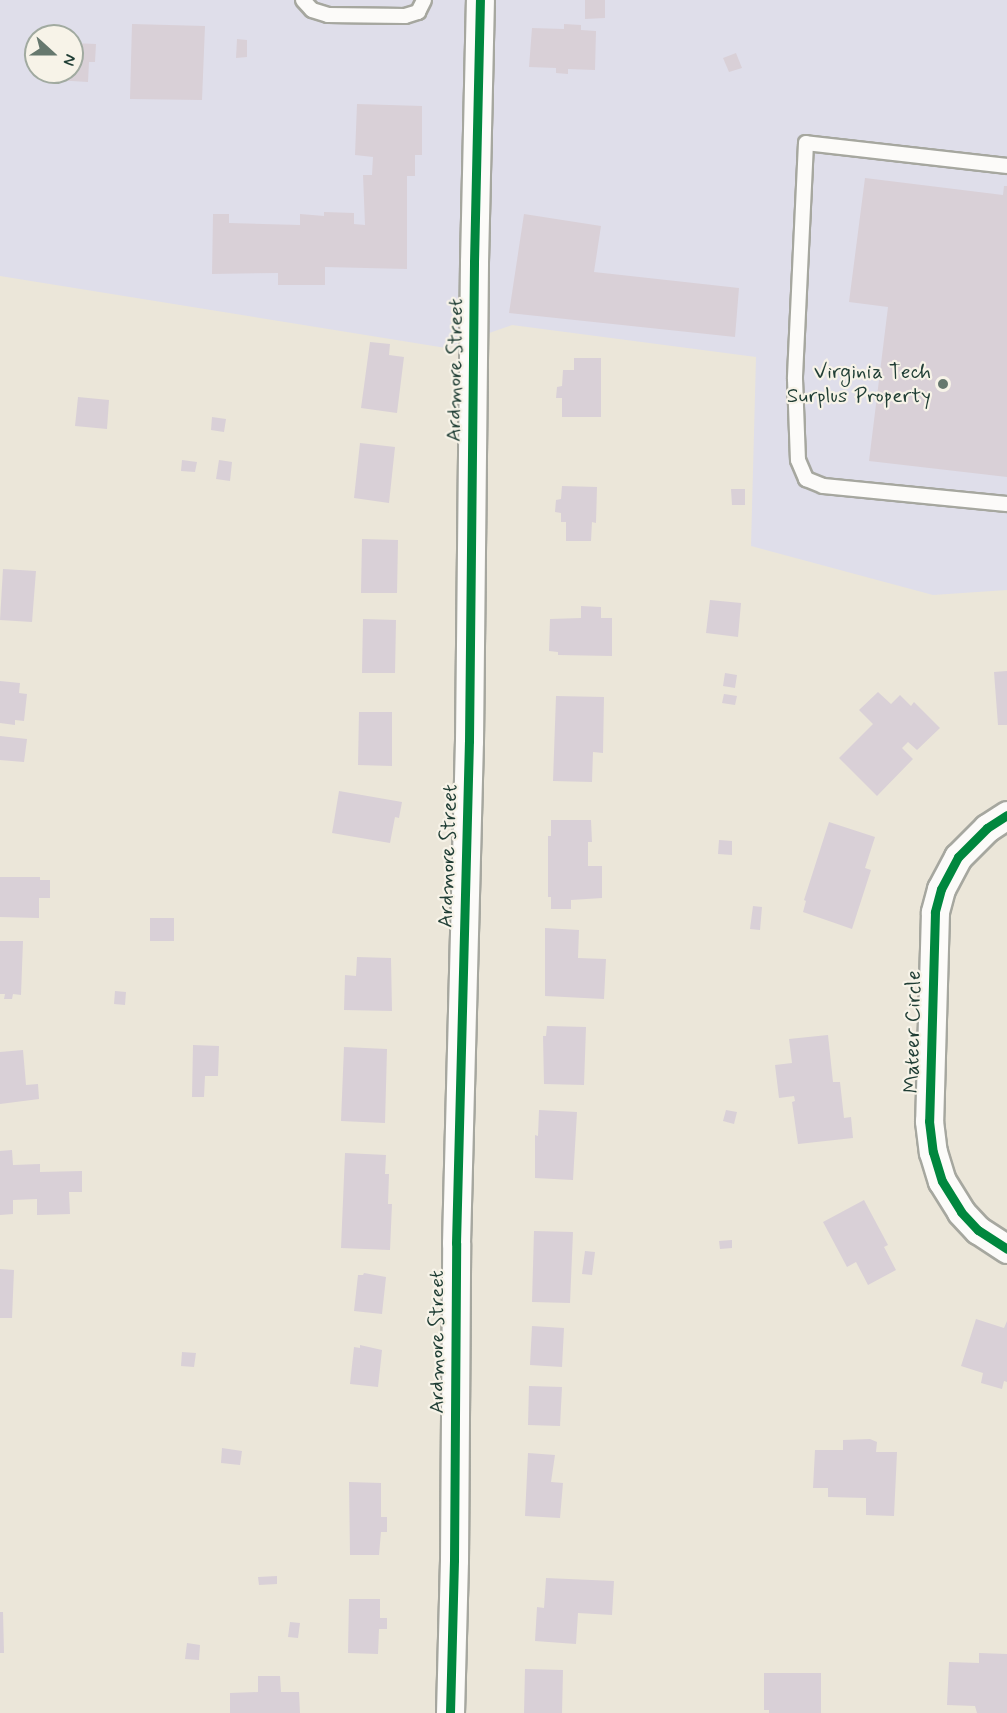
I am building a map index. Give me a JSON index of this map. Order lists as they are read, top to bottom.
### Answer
{
  "streets": {
    "street": ["Ardmore Street", "Mateer Circle"]
  },
  "places": ["Virginia Tech Surplus Property"],
  "north": "right"
}
